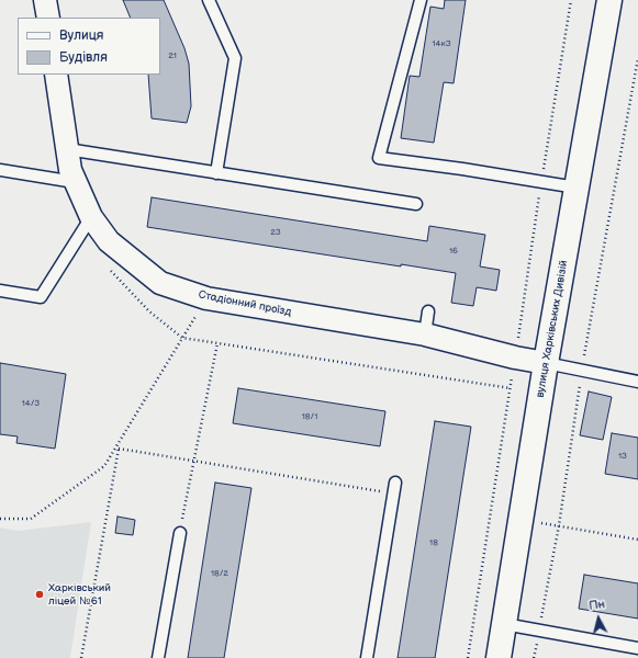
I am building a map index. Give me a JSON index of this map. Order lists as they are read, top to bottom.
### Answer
{
  "streets": {
    "street": ["Стадіонний проїзд", "вулиця Харківських Дивізій"]
  },
  "crossings": [
    ["Стадіонний проїзд", "вулиця Харківських Дивізій"]
  ],
  "places": ["Харківський ліцей №61"],
  "house_numbers": [
    "14к3",
    "21",
    "23",
    "16",
    "14/3",
    "18/1",
    "13",
    "18",
    "18/2"
  ],
  "legend": ["Вулиця", "Будівля"],
  "north": "top"
}
